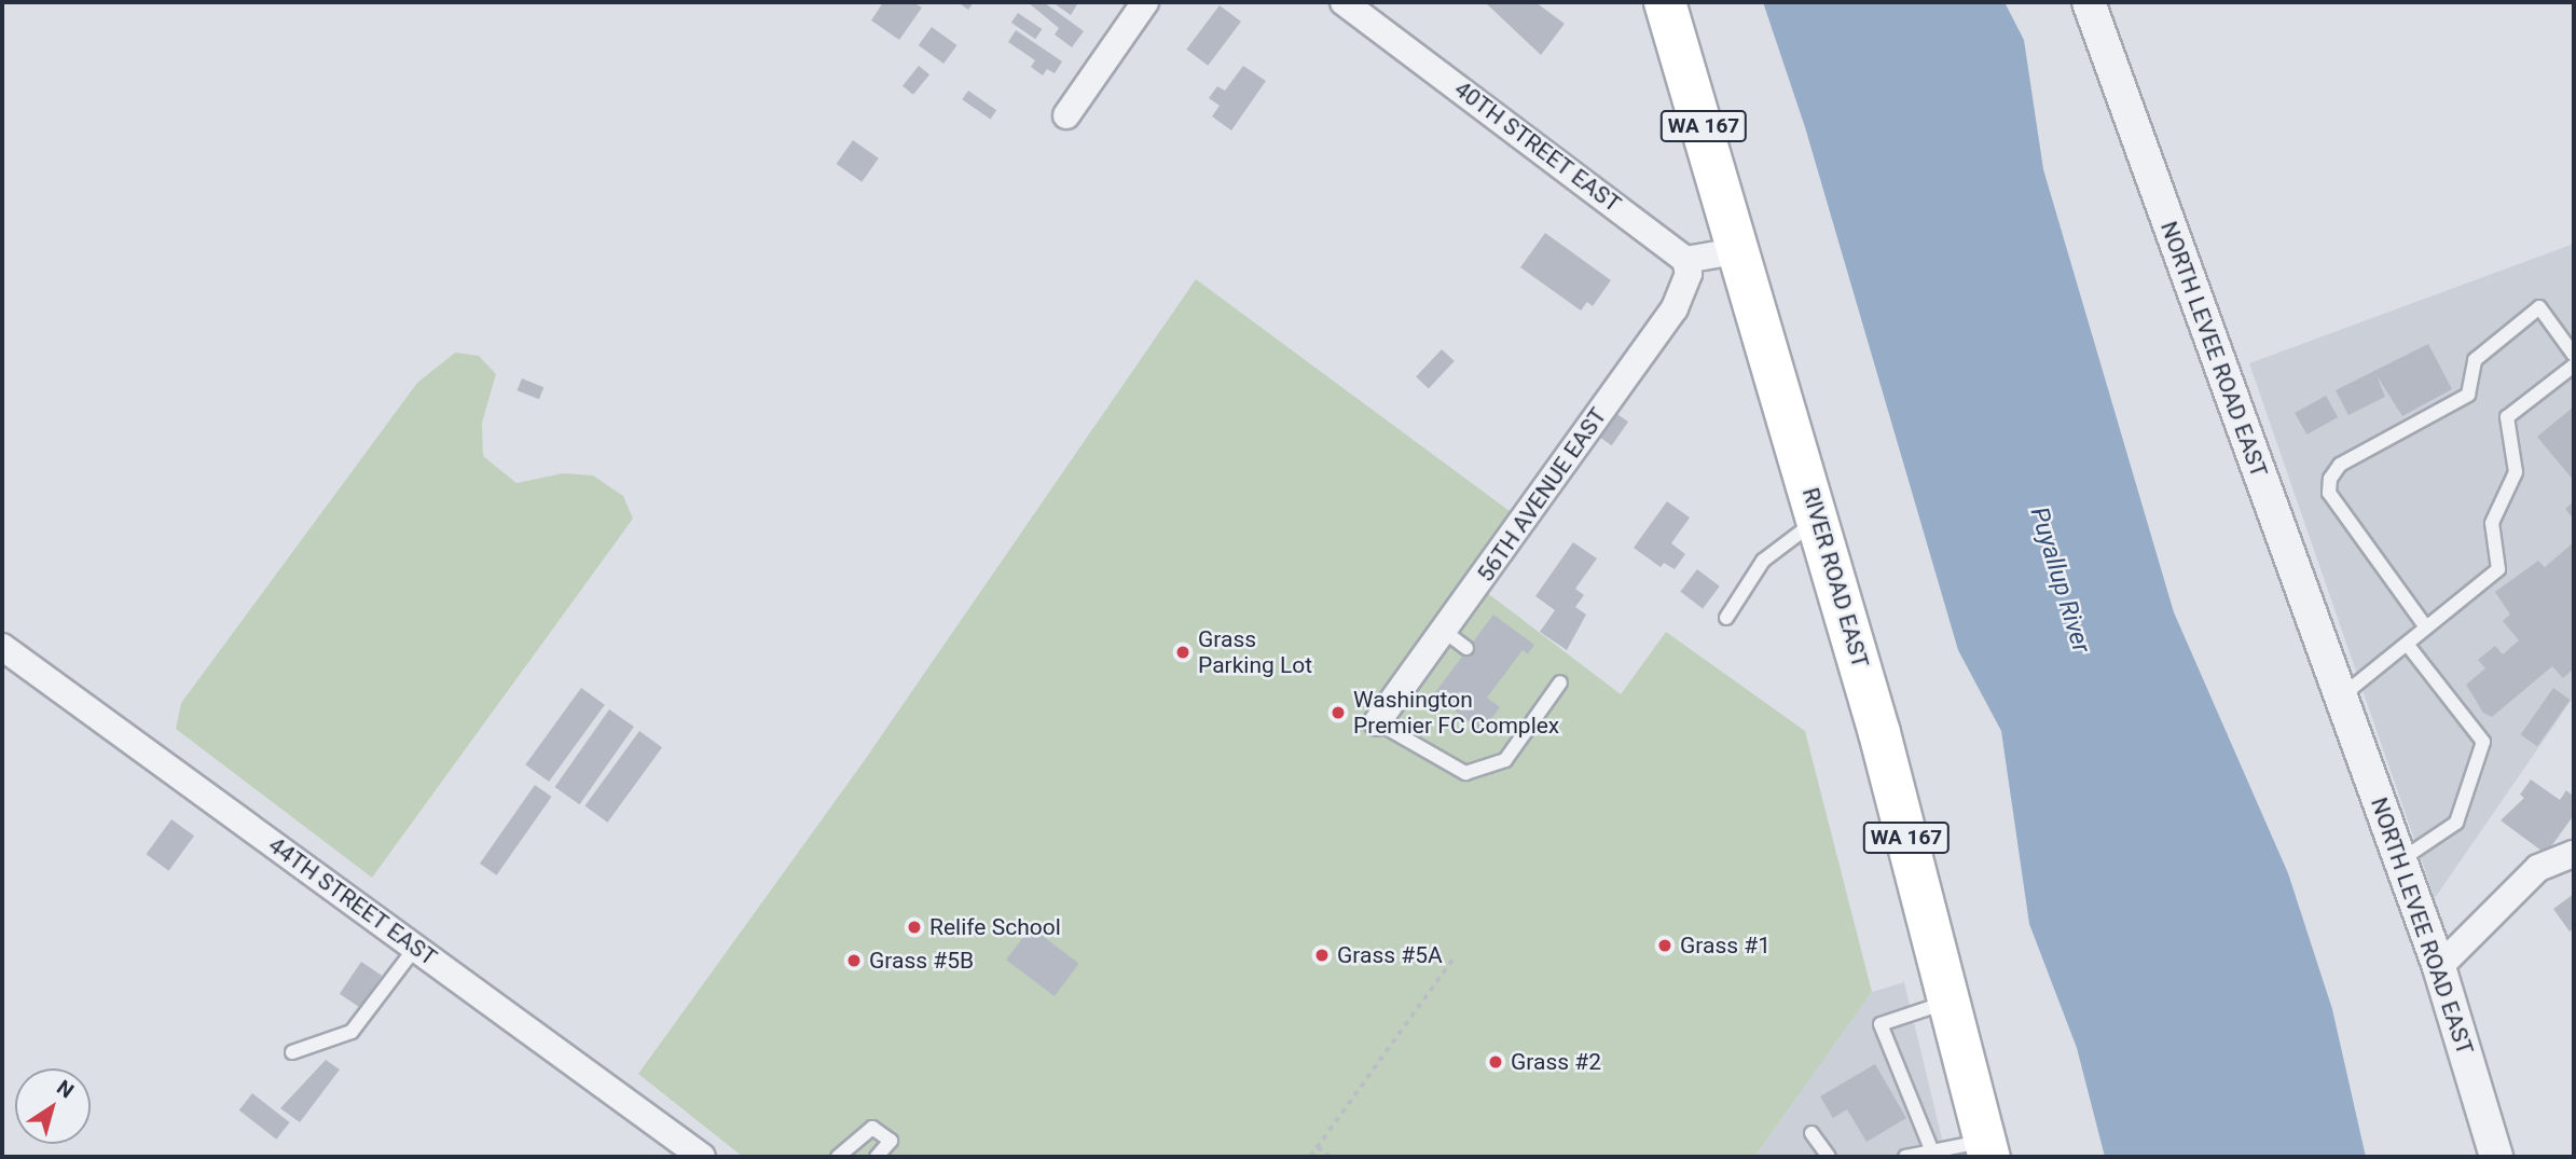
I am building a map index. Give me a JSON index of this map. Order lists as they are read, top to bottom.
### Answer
{
  "streets": {
    "main road": ["WA 167", "RIVER ROAD EAST"],
    "street": [
      "40TH STREET EAST",
      "NORTH LEVEE ROAD EAST",
      "56TH AVENUE EAST",
      "44TH STREET EAST"
    ]
  },
  "crossings": [
    ["40TH STREET EAST", "56TH AVENUE EAST"]
  ],
  "water": ["Puyallup River"],
  "places": [
    "Grass Parking Lot",
    "Washington Premier FC Complex",
    "Relife School",
    "Grass #1",
    "Grass #5A",
    "Grass #5B",
    "Grass #2"
  ],
  "north": "top right"
}
